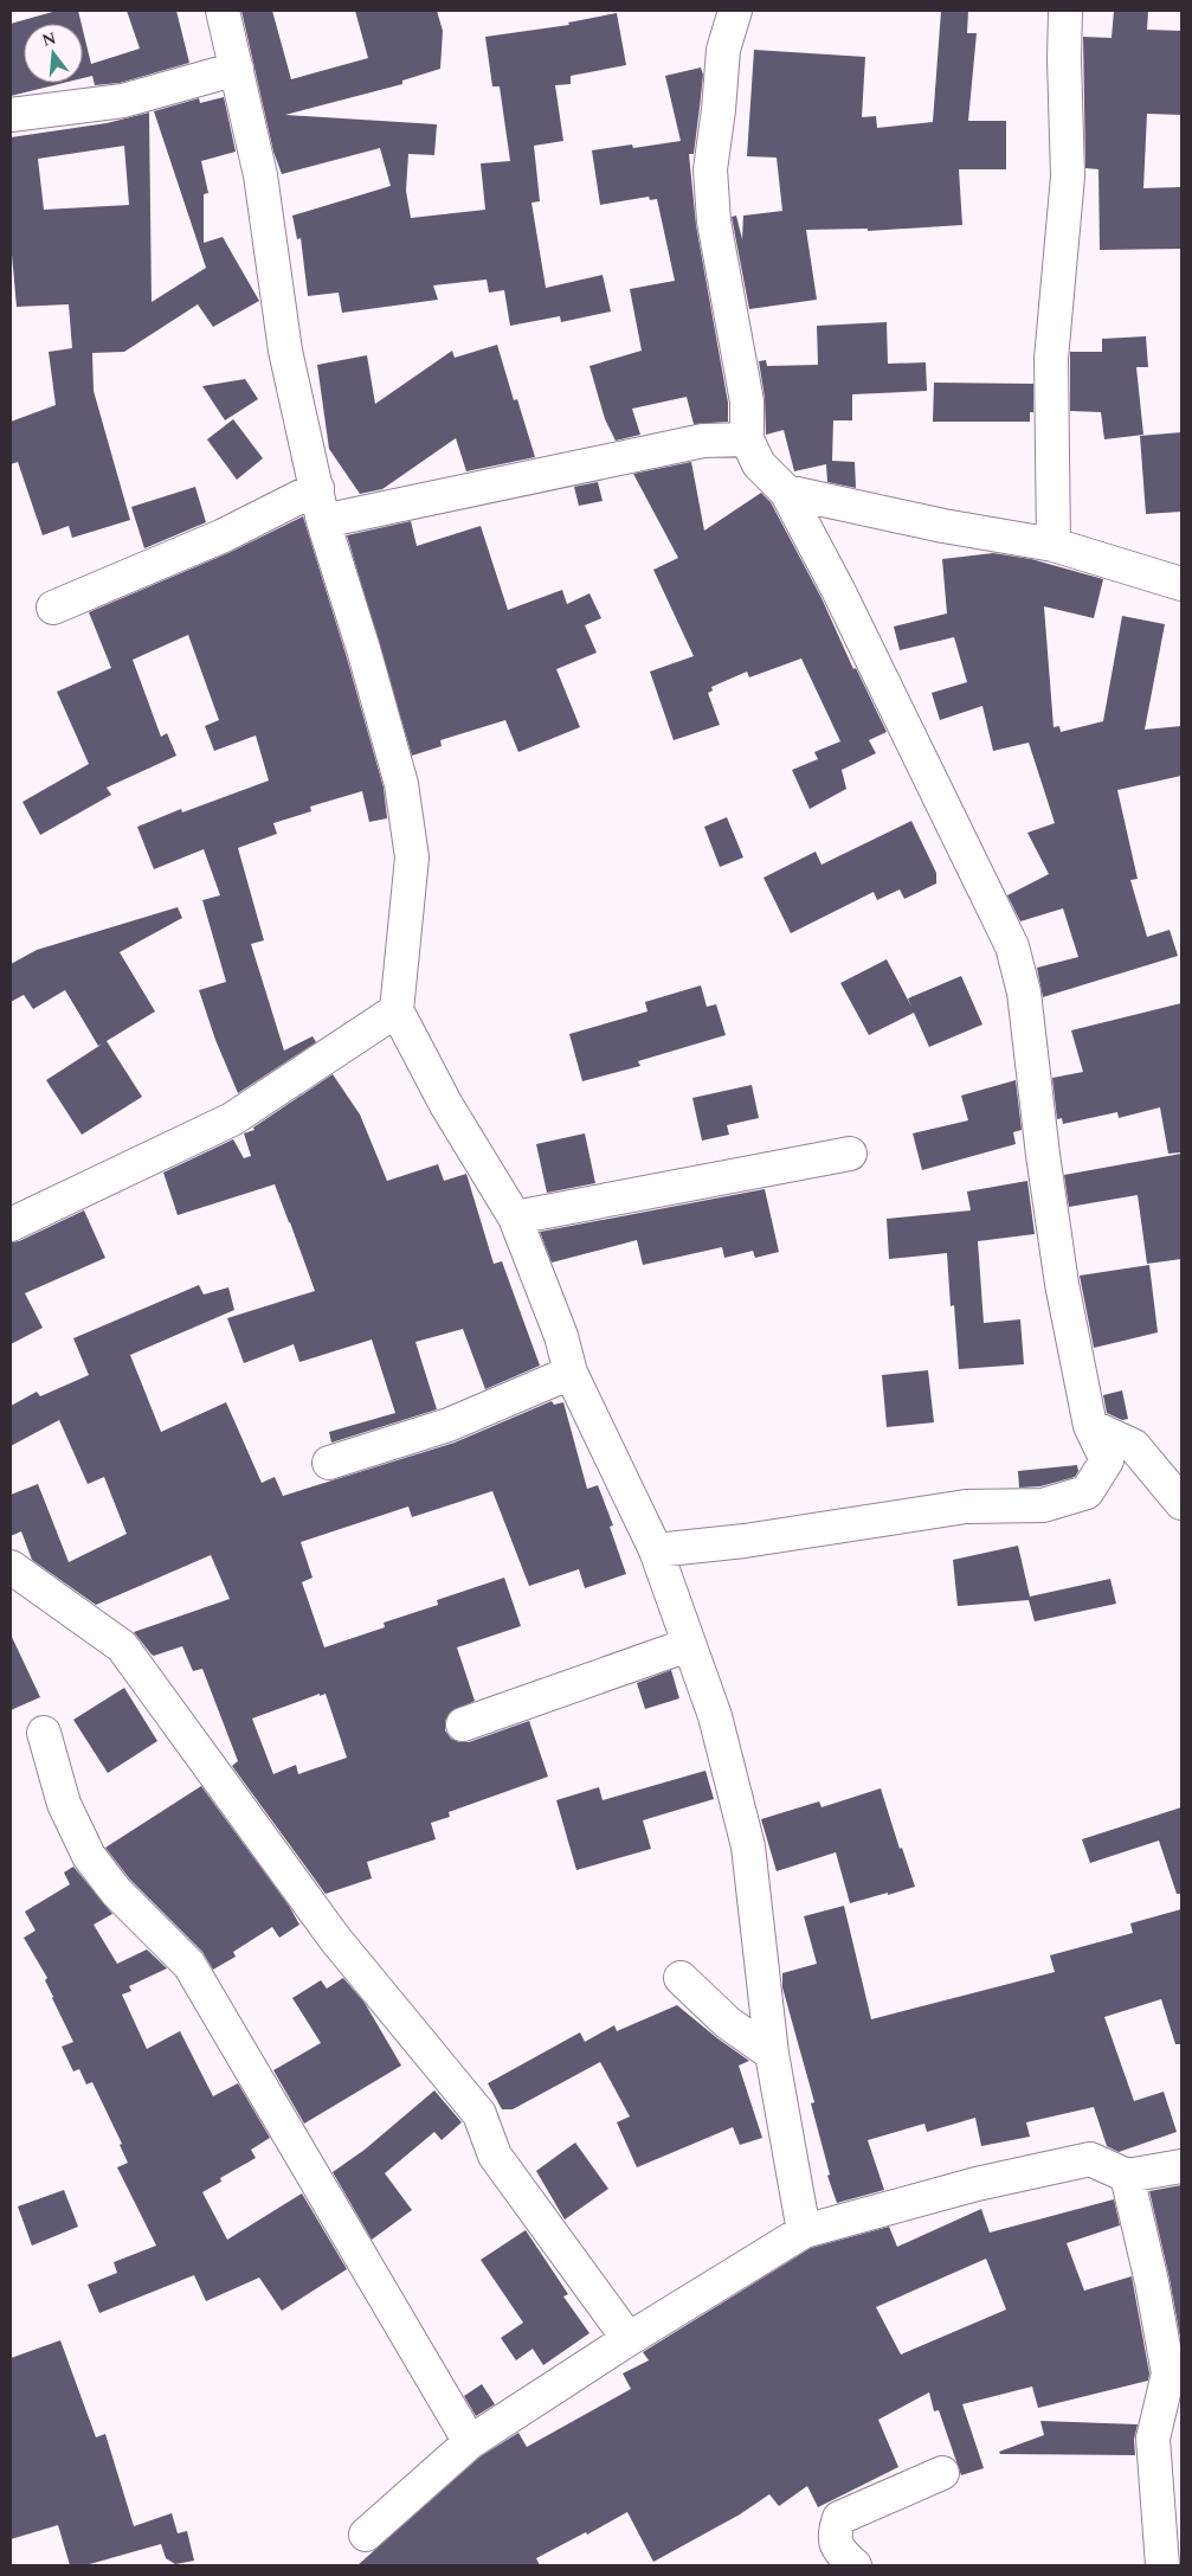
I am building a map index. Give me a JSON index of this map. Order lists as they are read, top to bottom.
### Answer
{
  "north": "top"
}
